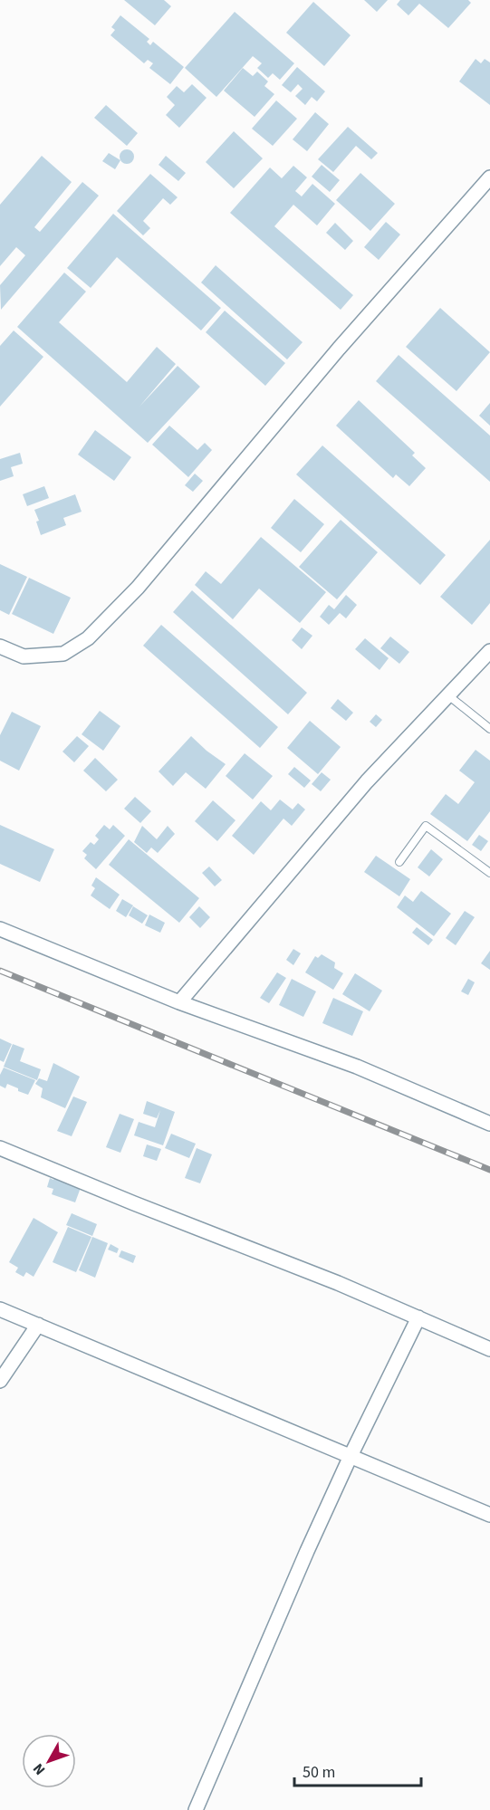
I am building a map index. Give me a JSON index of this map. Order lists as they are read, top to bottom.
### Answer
{
  "scale_bar": "50 m",
  "north": "bottom left"
}
